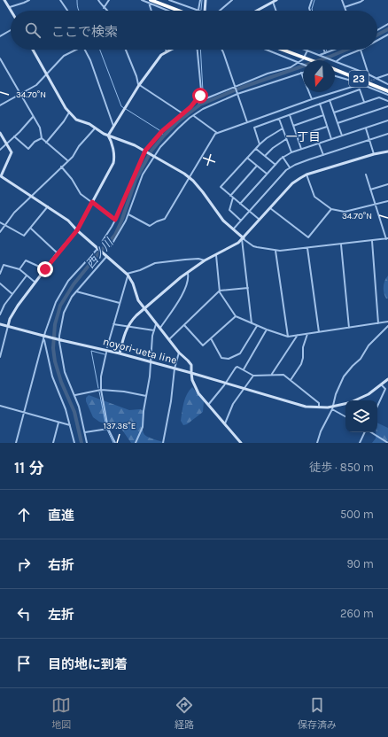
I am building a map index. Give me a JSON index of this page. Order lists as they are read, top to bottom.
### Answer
{
  "streets": {
    "highway": ["23"],
    "street": ["noyori-ueta line"]
  },
  "districts": ["一丁目"],
  "water": ["西ノ川"],
  "north": "bottom",
  "page": {
    "search": "ここで検索",
    "heading": ["11 分", "徒歩 · 850 m"],
    "list": [
      ["直進", "500 m"],
      ["右折", "90 m"],
      ["左折", "260 m"],
      "目的地に到着"
    ],
    "nav": ["地図", "経路", "保存済み"]
  },
  "coordinates": ["34.70°N", "137.38°E"]
}
